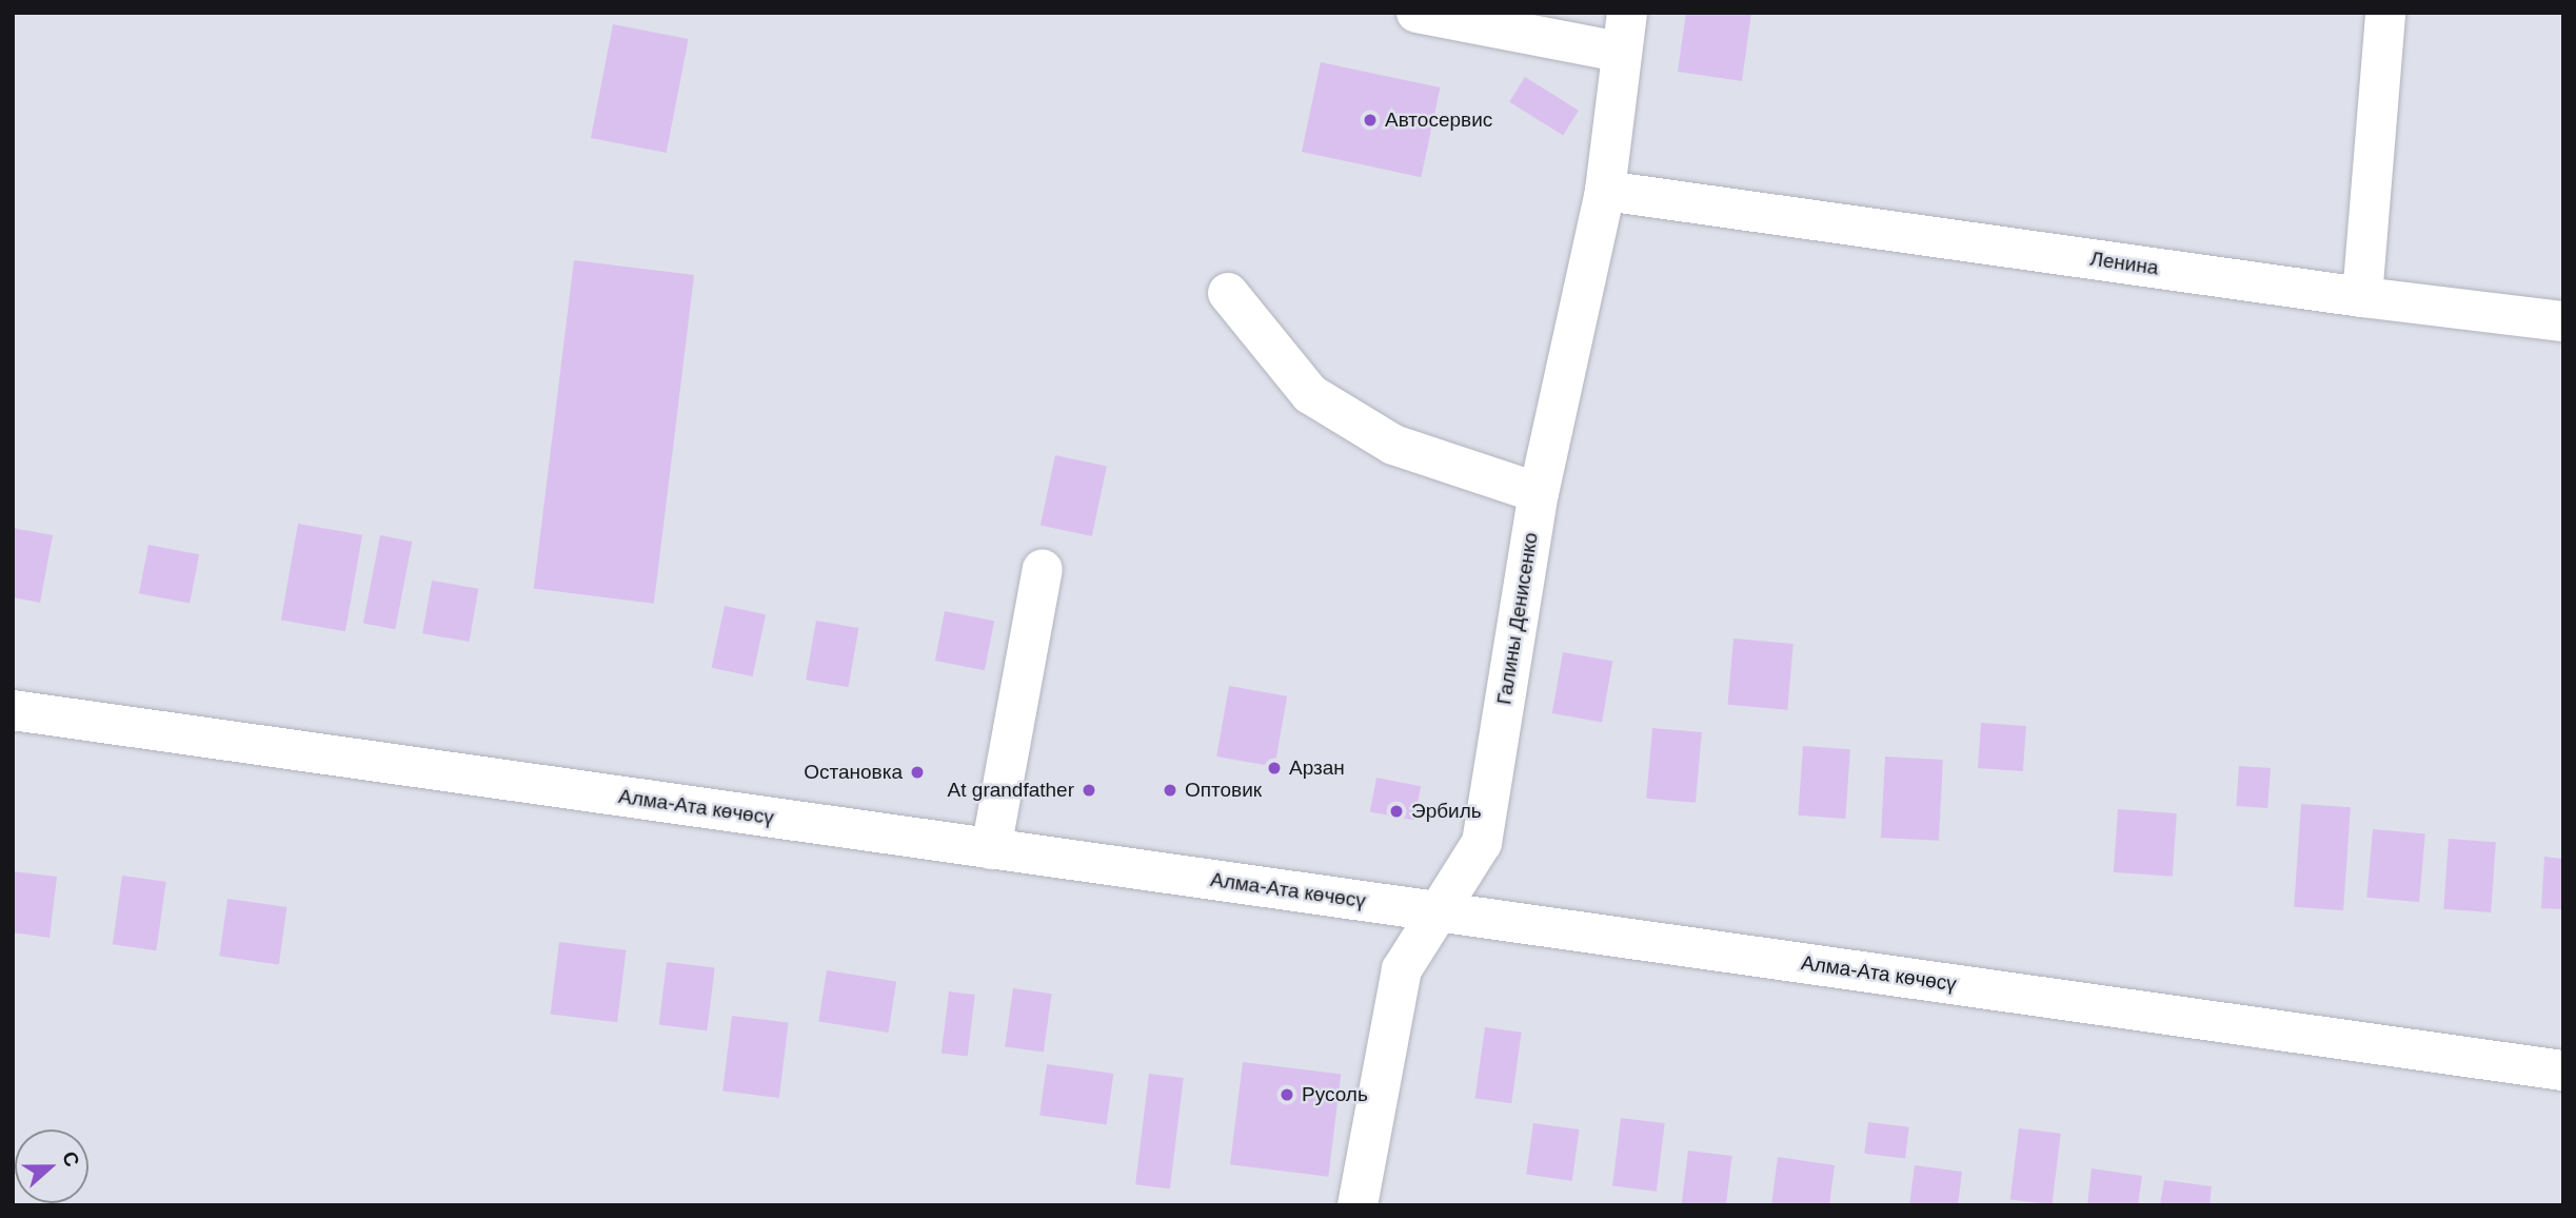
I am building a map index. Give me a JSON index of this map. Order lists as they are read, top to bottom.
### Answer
{
  "streets": {
    "main road": ["Ленина", "Галины Денисенко", "Алма-Ата көчөсү"]
  },
  "crossings": [
    ["Ленина", "Галины Денисенко"],
    ["Галины Денисенко", "Алма-Ата көчөсү"]
  ],
  "places": [
    "Автосервис",
    "Арзан",
    "Остановка",
    "At grandfather",
    "Оптовик",
    "Эрбиль",
    "Русоль"
  ],
  "north": "right"
}
